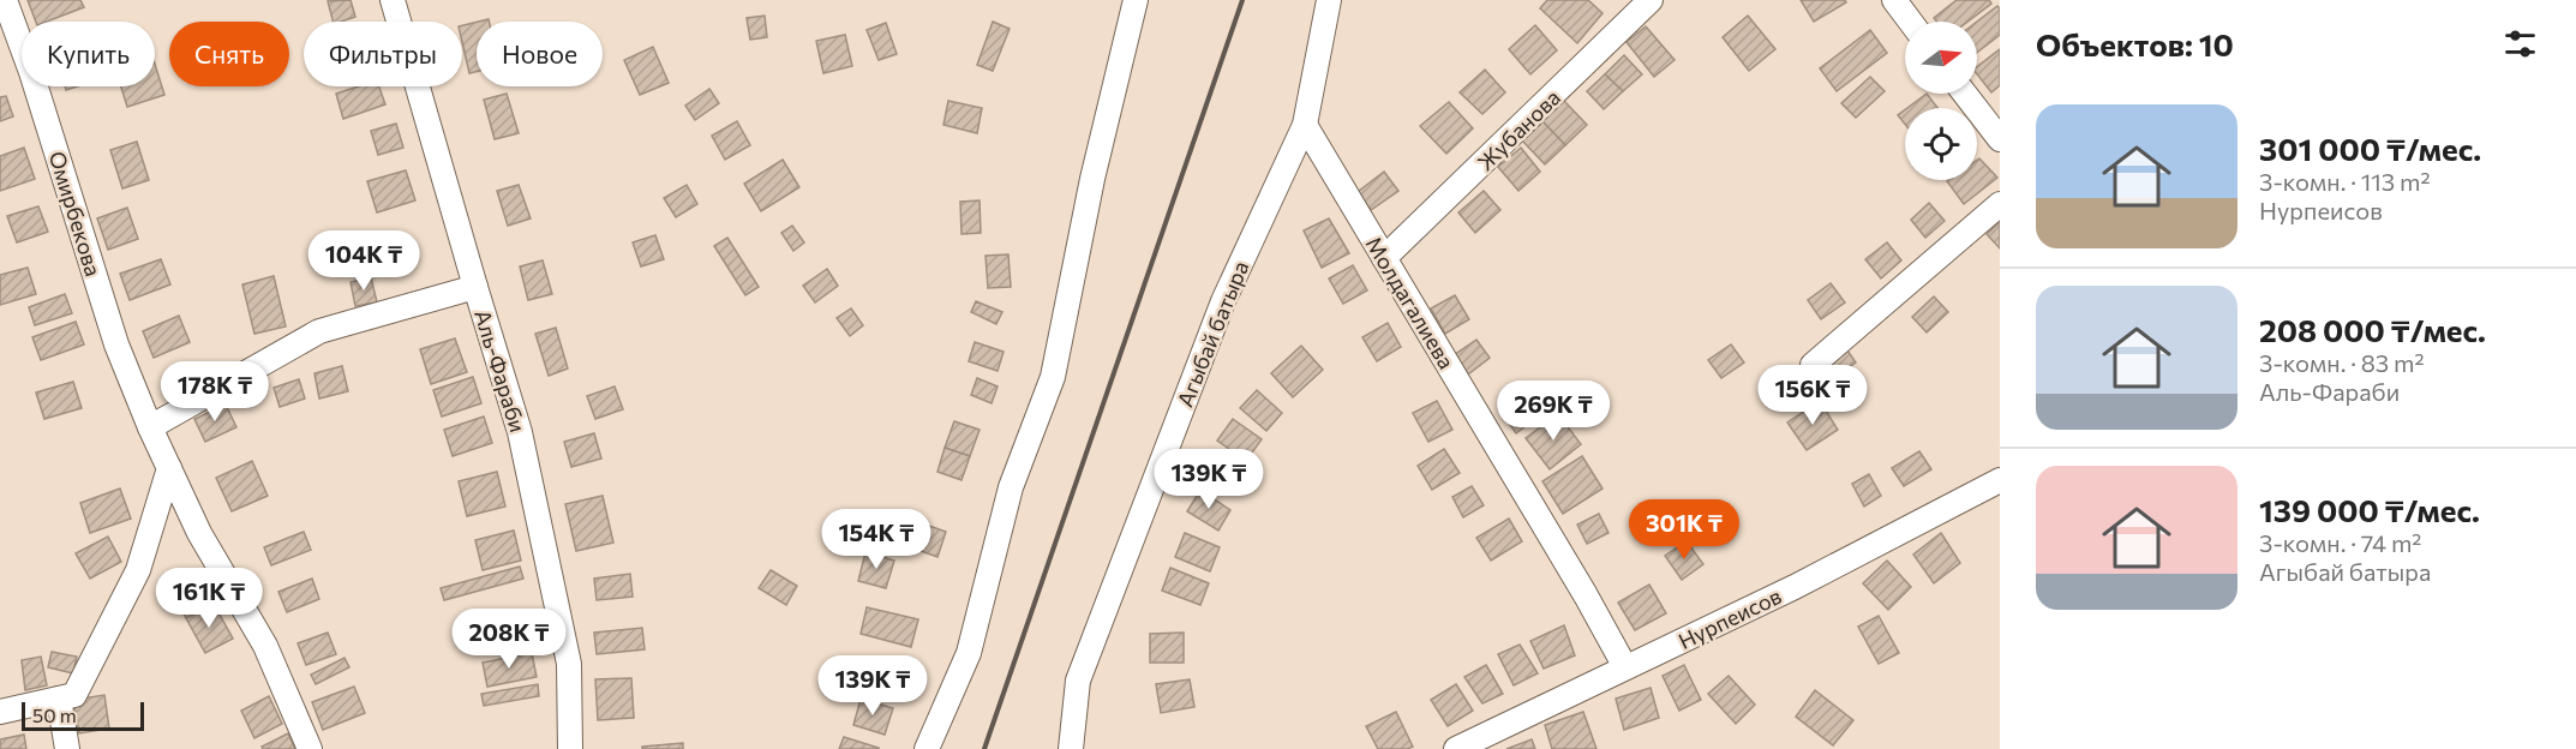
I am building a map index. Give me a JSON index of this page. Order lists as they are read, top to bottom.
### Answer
{
  "streets": {
    "street": [
      "Жубанова",
      "Омирбекова",
      "Молдагалиева",
      "Агыбай батыра",
      "Аль-Фараби",
      "Нурпеисов"
    ]
  },
  "crossings": [
    ["Жубанова", "Молдагалиева"],
    ["Молдагалиева", "Агыбай батыра"],
    ["Молдагалиева", "Нурпеисов"]
  ],
  "scale_bar": "50 m",
  "north": "right",
  "page": {
    "heading": "Объектов: 10",
    "chip": [
      "Купить",
      "Снять",
      "Фильтры",
      "Новое"
    ],
    "list": [
      {
        "name": "301 000 ₸/мес.",
        "note": "3-комн. · 113 m² · Нурпеисов"
      },
      {
        "name": "208 000 ₸/мес.",
        "note": "3-комн. · 83 m² · Аль-Фараби"
      },
      {
        "name": "139 000 ₸/мес.",
        "note": "3-комн. · 74 m² · Агыбай батыра"
      }
    ],
    "price": [
      "104K ₸",
      "178K ₸",
      "156K ₸",
      "269K ₸",
      "139K ₸",
      "301K ₸",
      "154K ₸",
      "161K ₸",
      "208K ₸",
      "139K ₸"
    ],
    "scale": "50 m"
  }
}
